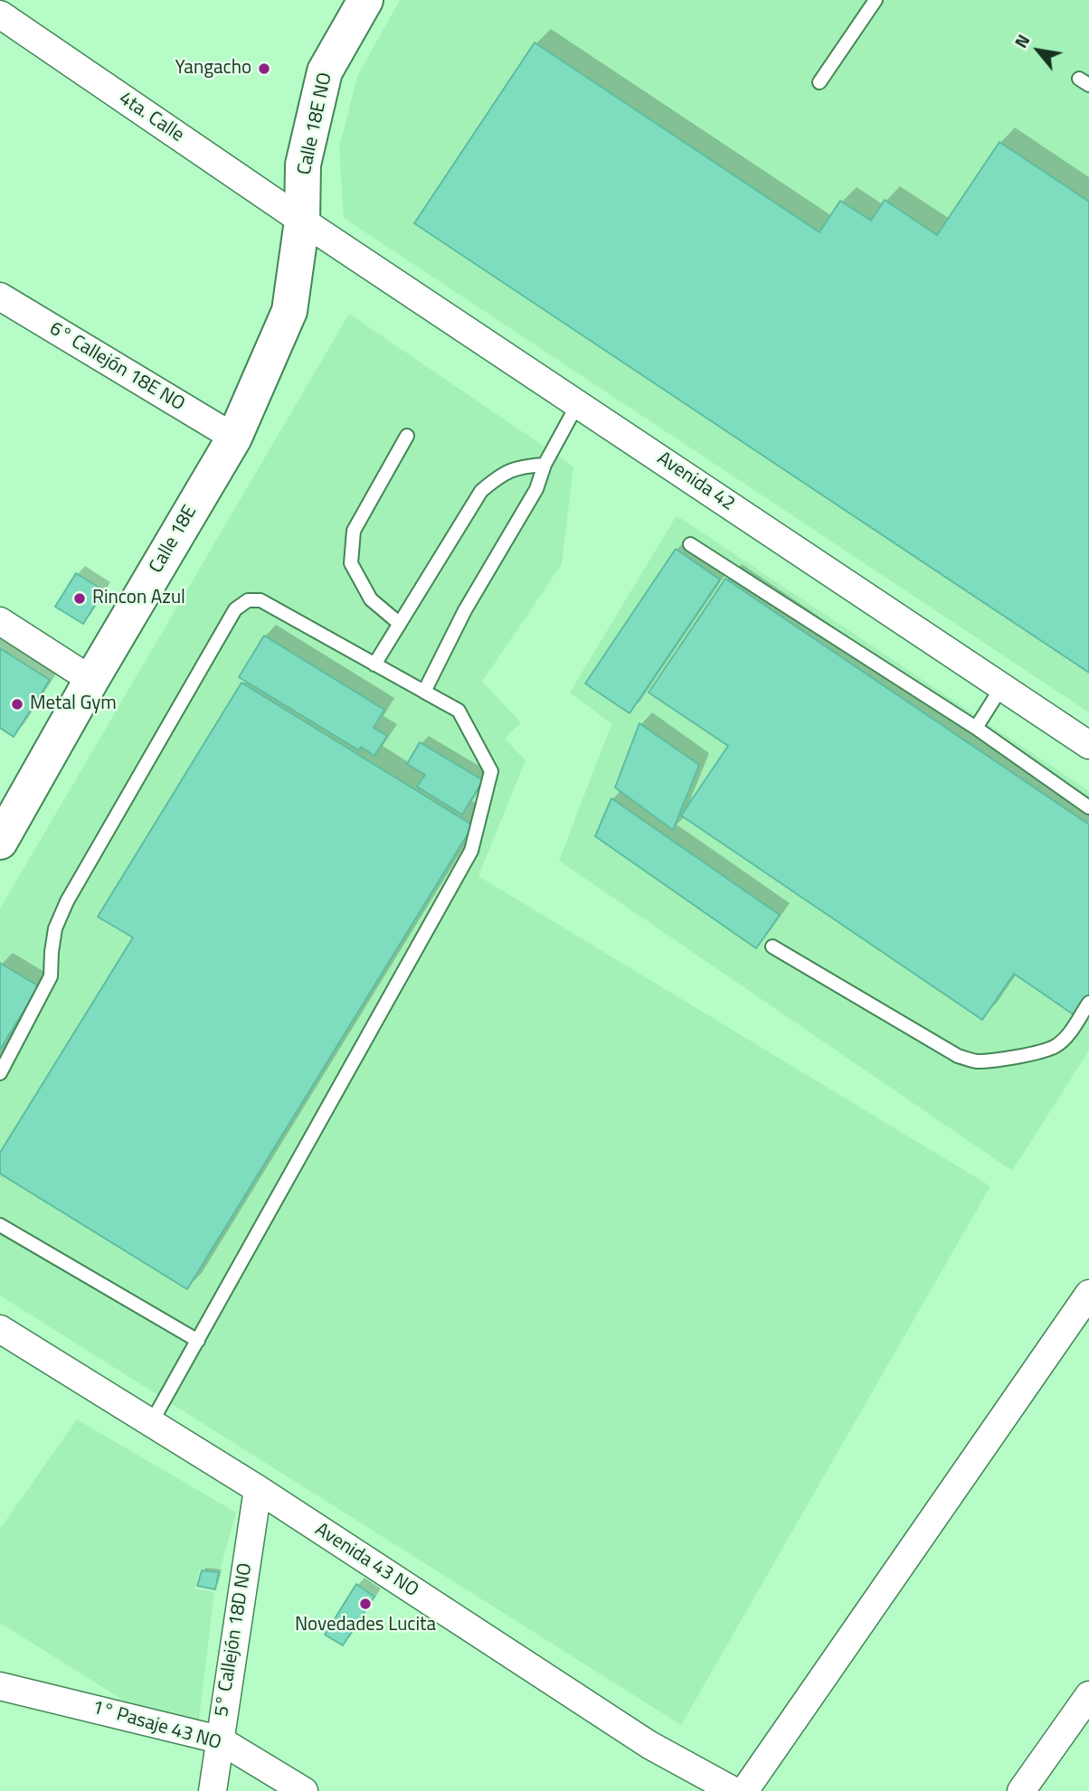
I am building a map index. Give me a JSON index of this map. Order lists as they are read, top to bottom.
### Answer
{
  "streets": {
    "street": [
      "4ta. Calle",
      "Calle 18E NO",
      "6° Callejón 18E NO",
      "Avenida 42",
      "Calle 18E",
      "Avenida 43 NO",
      "5° Callejón 18D NO",
      "1° Pasaje 43 NO"
    ]
  },
  "crossings": [
    ["4ta. Calle", "Calle 18E NO"],
    ["4ta. Calle", "Avenida 42"],
    ["4ta. Calle", "Calle 18E"],
    ["Calle 18E NO", "Avenida 42"],
    ["Calle 18E NO", "Calle 18E"],
    ["6° Callejón 18E NO", "Calle 18E"],
    ["Avenida 42", "Calle 18E"],
    ["Avenida 43 NO", "5° Callejón 18D NO"],
    ["5° Callejón 18D NO", "1° Pasaje 43 NO"]
  ],
  "places": [
    "Yangacho",
    "Rincon Azul",
    "Metal Gym",
    "Novedades Lucita"
  ],
  "north": "top left"
}
